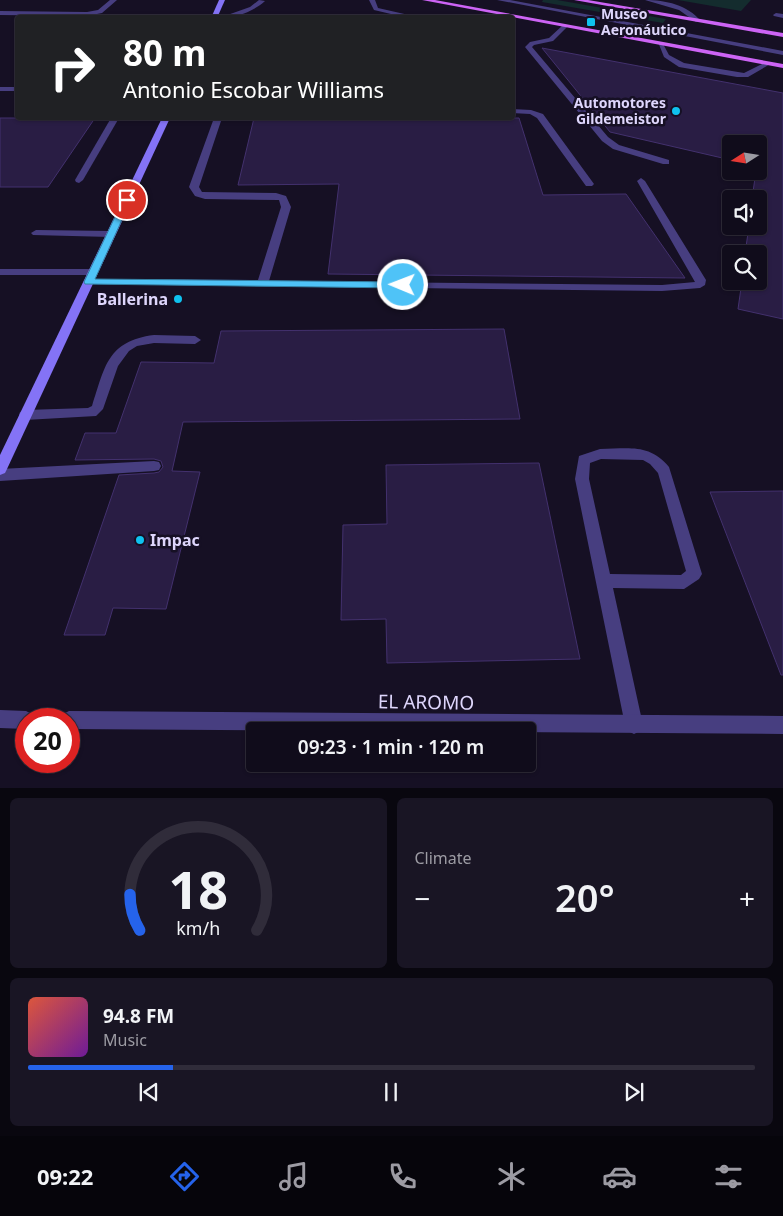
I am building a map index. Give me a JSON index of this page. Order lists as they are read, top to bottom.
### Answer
{
  "streets": {
    "street": ["EL AROMO"]
  },
  "places": {
    "transit": ["Museo Aeronáutico"],
    "other": ["Automotores Gildemeistor", "Ballerina", "Impac"]
  },
  "north": "left",
  "page": {
    "turn": ["80 m", "Antonio Escobar Williams"],
    "limit": "20",
    "trip": "09:23 · 1 min · 120 m",
    "tile": "Climate",
    "heat": ["−", "20°", "+"],
    "song": ["94.8 FM", "Music"],
    "tabs": "09:22",
    "gauge": ["18", "km/h"]
  }
}
